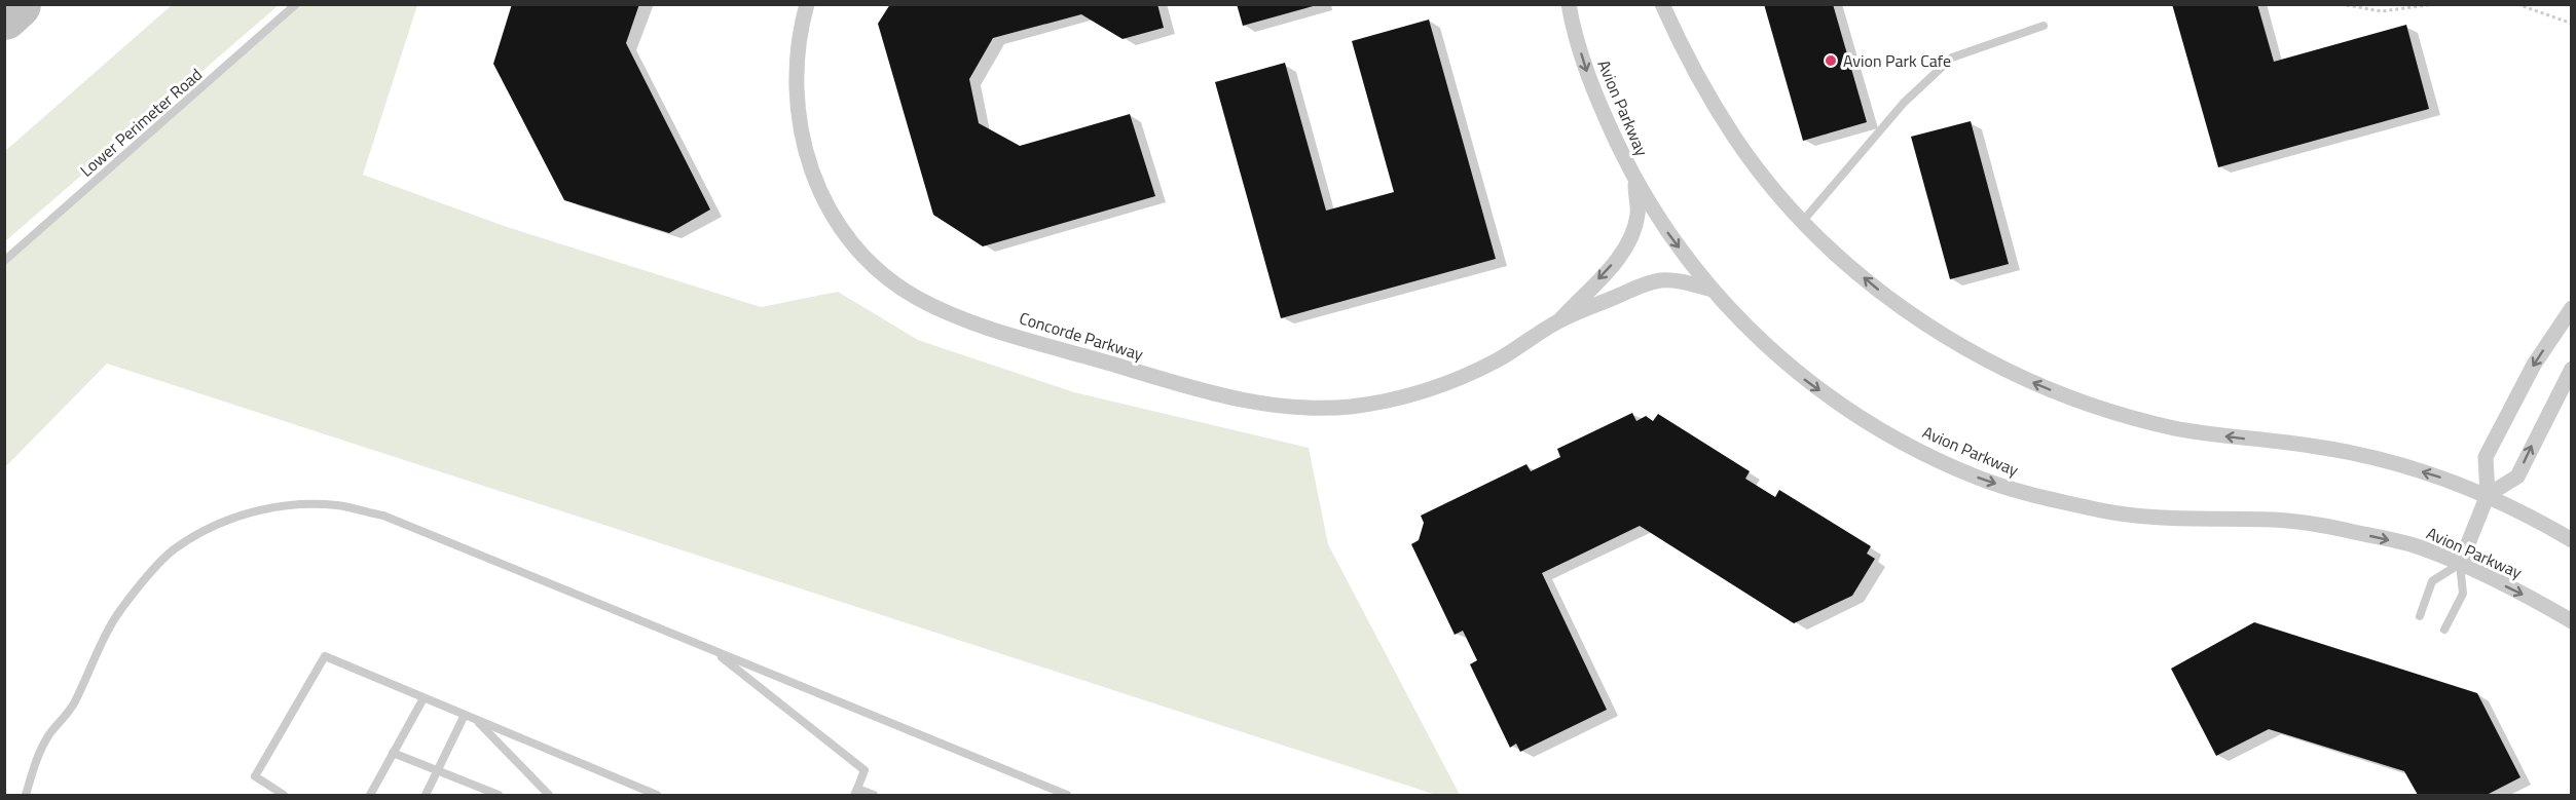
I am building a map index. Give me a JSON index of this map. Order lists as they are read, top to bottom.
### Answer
{
  "streets": {
    "street": ["Avion Parkway", "Concorde Parkway"],
    "lane": ["Lower Perimeter Road"]
  },
  "crossings": [
    ["Avion Parkway", "Concorde Parkway"]
  ],
  "places": ["Avion Park Cafe"]
}
